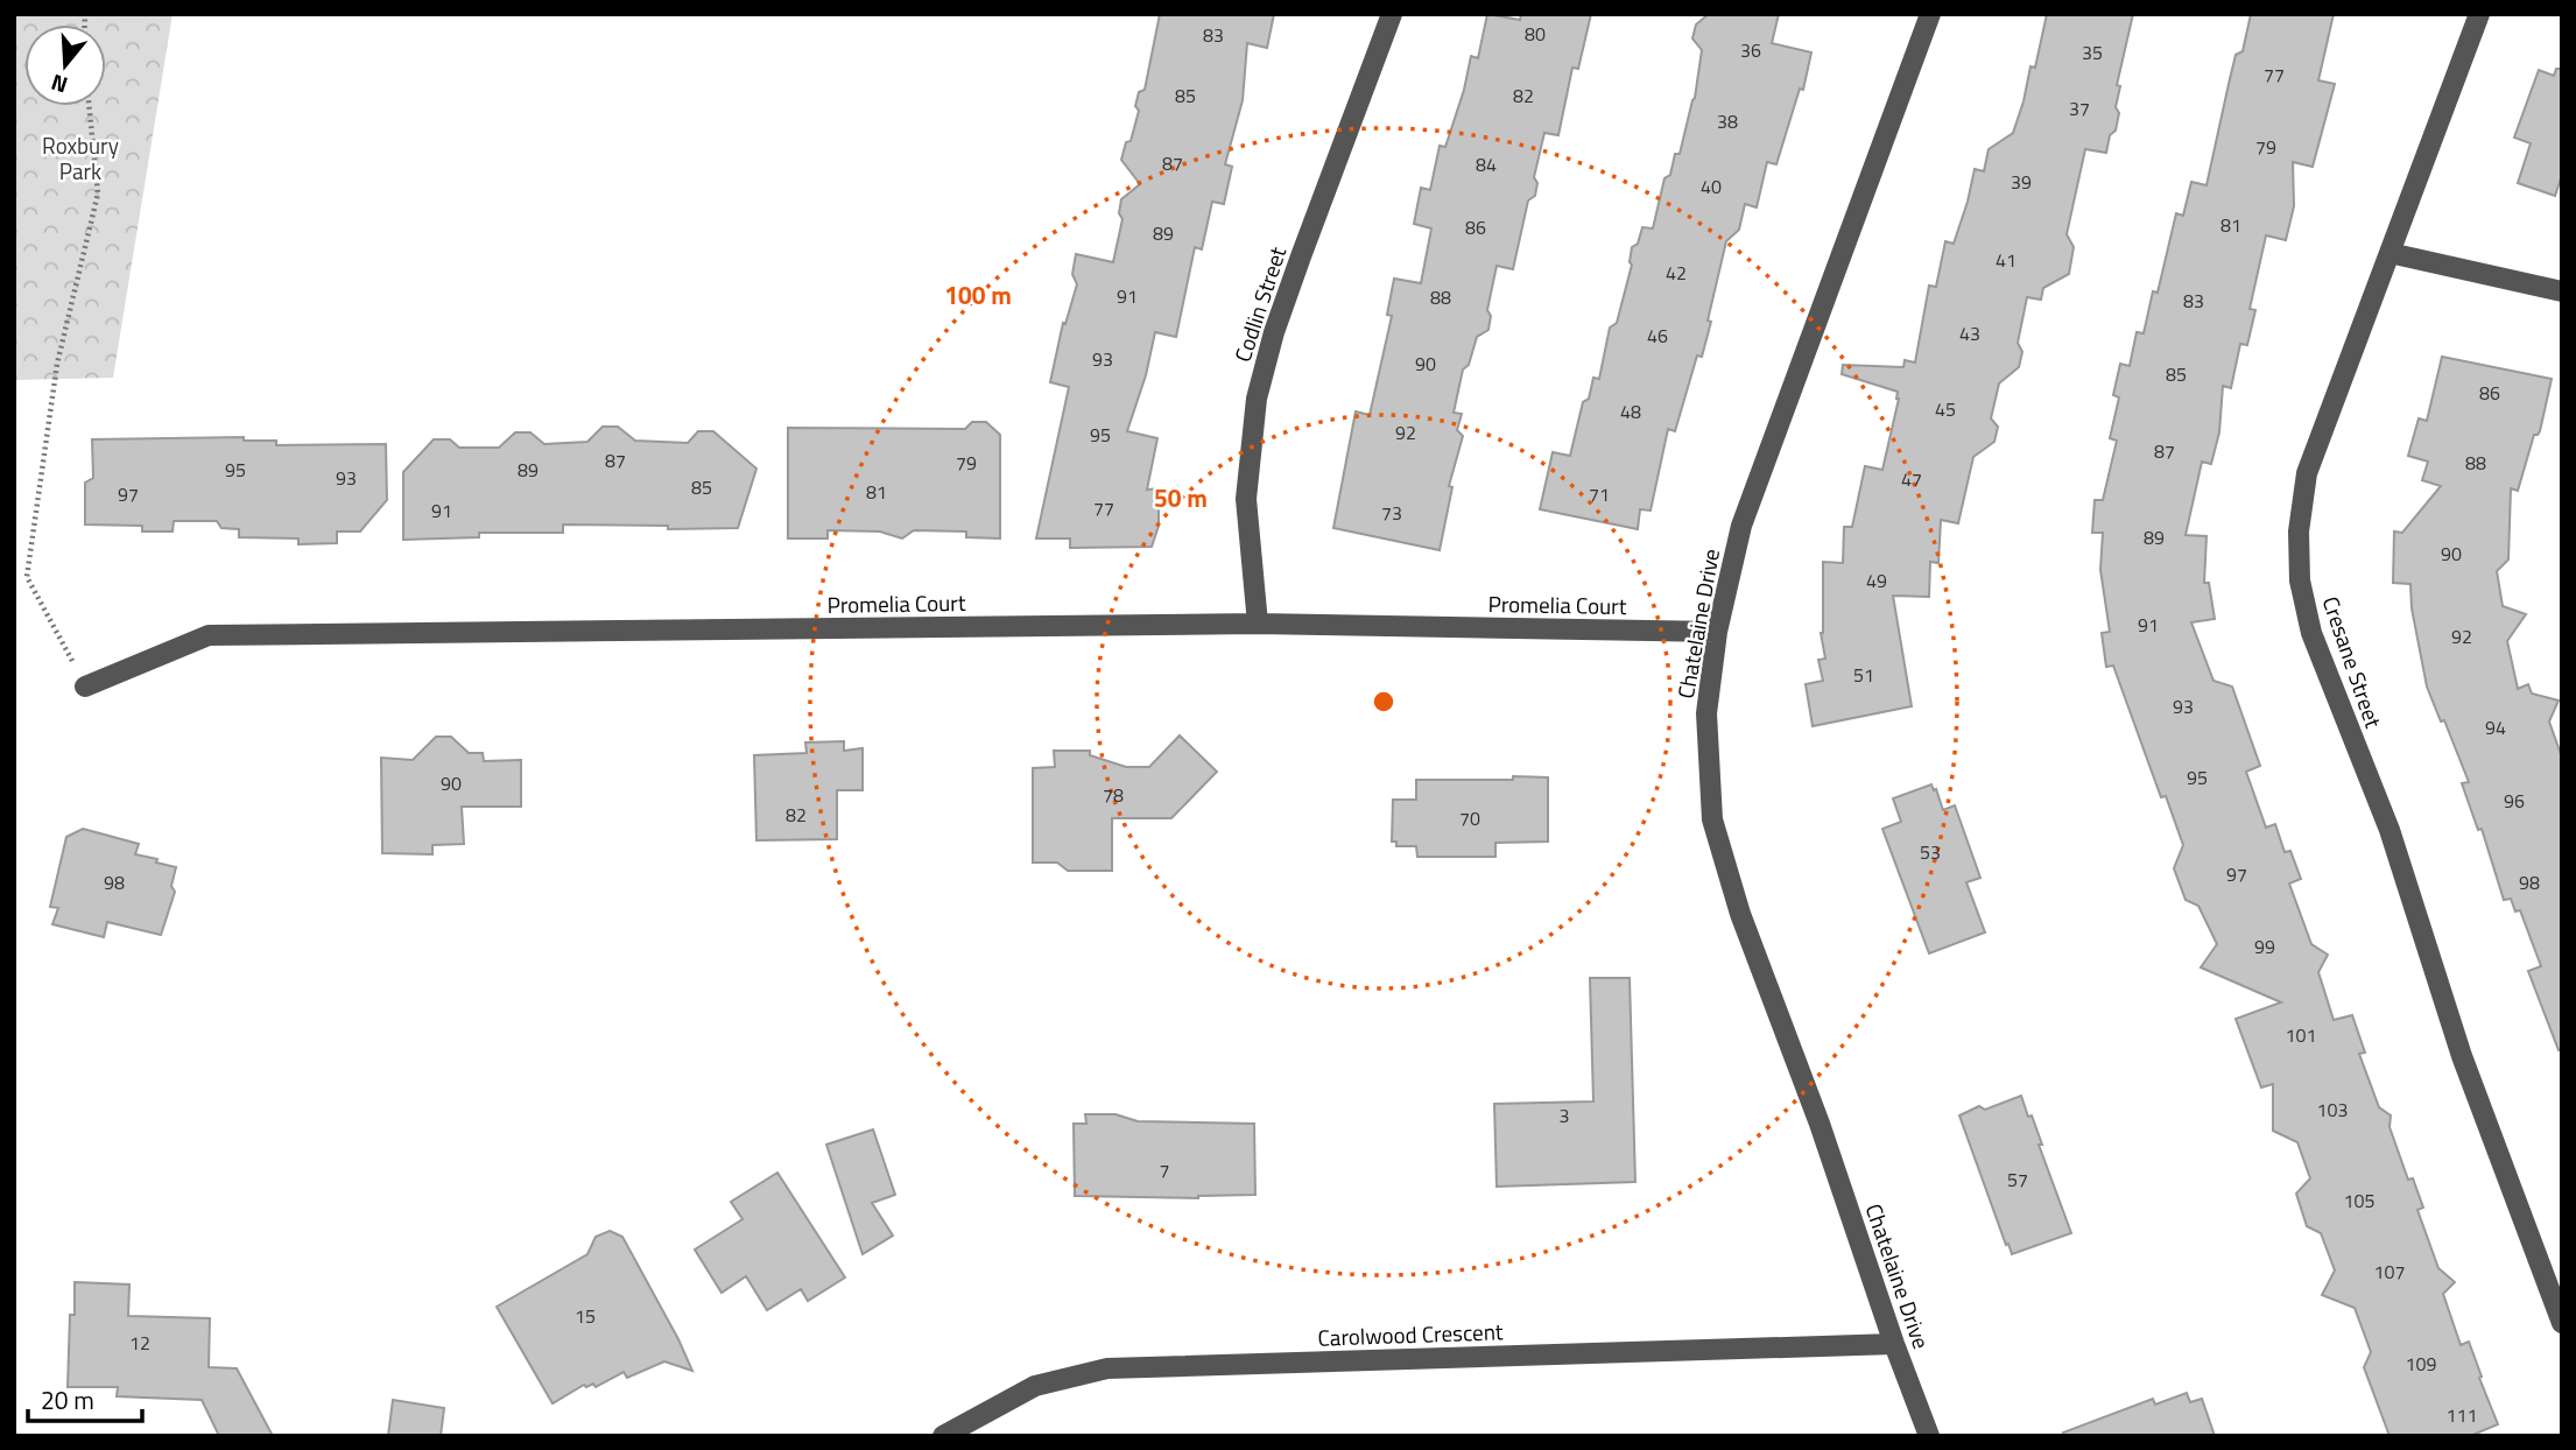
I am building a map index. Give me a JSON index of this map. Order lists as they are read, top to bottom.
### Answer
{
  "streets": {
    "street": [
      "Codlin Street",
      "Promelia Court",
      "Chatelaine Drive",
      "Cresane Street",
      "Carolwood Crescent"
    ]
  },
  "crossings": [
    ["Codlin Street", "Promelia Court"],
    ["Promelia Court", "Chatelaine Drive"],
    ["Chatelaine Drive", "Carolwood Crescent"]
  ],
  "parks": ["Roxbury Park"],
  "house_numbers": [
    "80",
    "83",
    "36",
    "35",
    "77",
    "85",
    "82",
    "37",
    "38",
    "79",
    "87",
    "84",
    "39",
    "40",
    "81",
    "86",
    "89",
    "41",
    "42",
    "91",
    "88",
    "83",
    "43",
    "46",
    "93",
    "90",
    "85",
    "86",
    "45",
    "48",
    "92",
    "95",
    "87",
    "87",
    "79",
    "88",
    "95",
    "89",
    "93",
    "47",
    "85",
    "81",
    "97",
    "71",
    "77",
    "91",
    "73",
    "89",
    "90",
    "49",
    "91",
    "92",
    "51",
    "93",
    "94",
    "95",
    "90",
    "78",
    "96",
    "82",
    "70",
    "53",
    "97",
    "98",
    "98",
    "99",
    "101",
    "103",
    "3",
    "7",
    "57",
    "105",
    "107",
    "15",
    "12",
    "109",
    "111"
  ],
  "scale_bar": "20 m",
  "north": "bottom",
  "rings": ["100 m", "50 m"]
}
